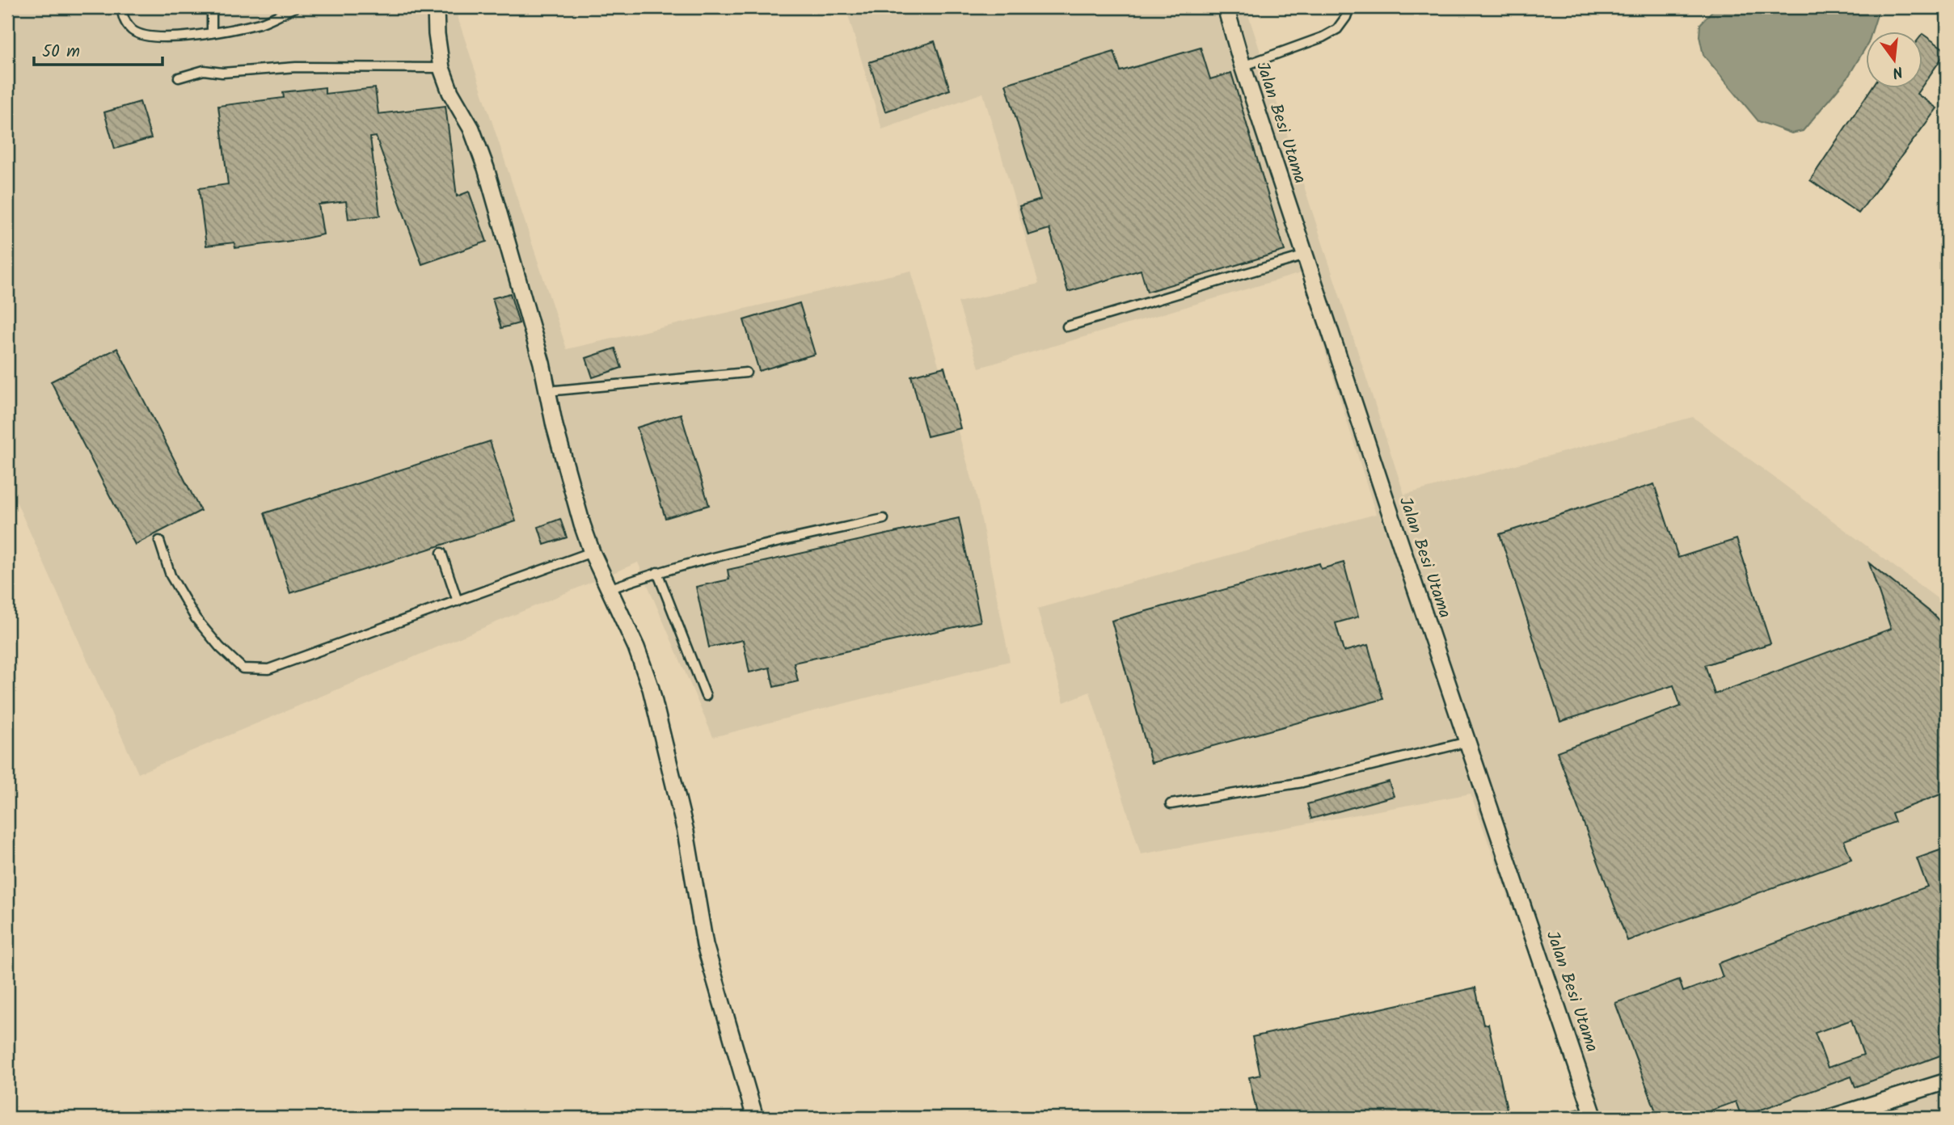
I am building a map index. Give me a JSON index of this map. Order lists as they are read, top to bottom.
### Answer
{
  "streets": {
    "street": ["Jalan Besi Utama"]
  },
  "scale_bar": "50 m",
  "north": "bottom"
}
